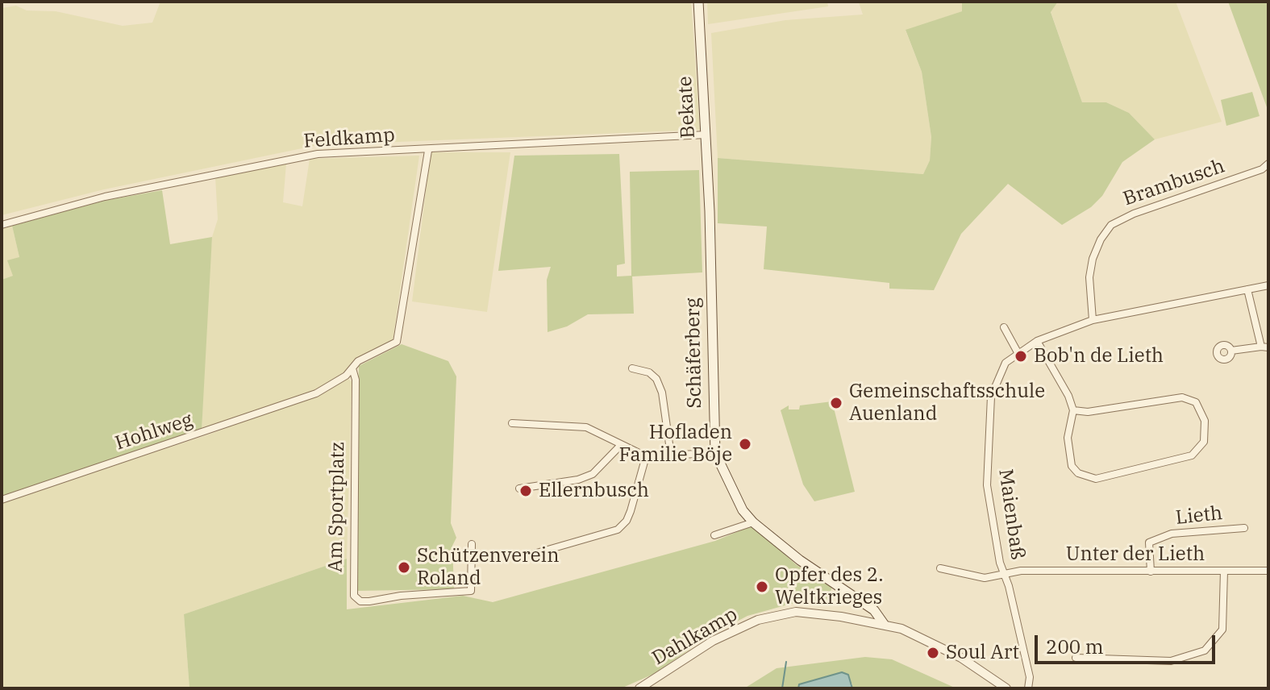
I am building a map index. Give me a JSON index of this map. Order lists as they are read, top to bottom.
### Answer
{
  "streets": {
    "main road": ["Bekate", "Schäferberg"],
    "street": [
      "Feldkamp",
      "Brambusch",
      "Hohlweg",
      "Am Sportplatz",
      "Maienbaß",
      "Lieth",
      "Unter der Lieth",
      "Dahlkamp"
    ]
  },
  "crossings": [
    ["Bekate", "Feldkamp"],
    ["Bekate", "Schäferberg"],
    ["Brambusch", "Maienbaß"],
    ["Schäferberg", "Dahlkamp"],
    ["Hohlweg", "Am Sportplatz"],
    ["Maienbaß", "Unter der Lieth"],
    ["Lieth", "Unter der Lieth"]
  ],
  "places": [
    "Bob'n de Lieth",
    "Gemeinschaftsschule Auenland",
    "Hofladen Familie Böje",
    "Ellernbusch",
    "Schützenverein Roland",
    "Opfer des 2. Weltkrieges",
    "Soul Art"
  ],
  "scale_bar": "200 m"
}
